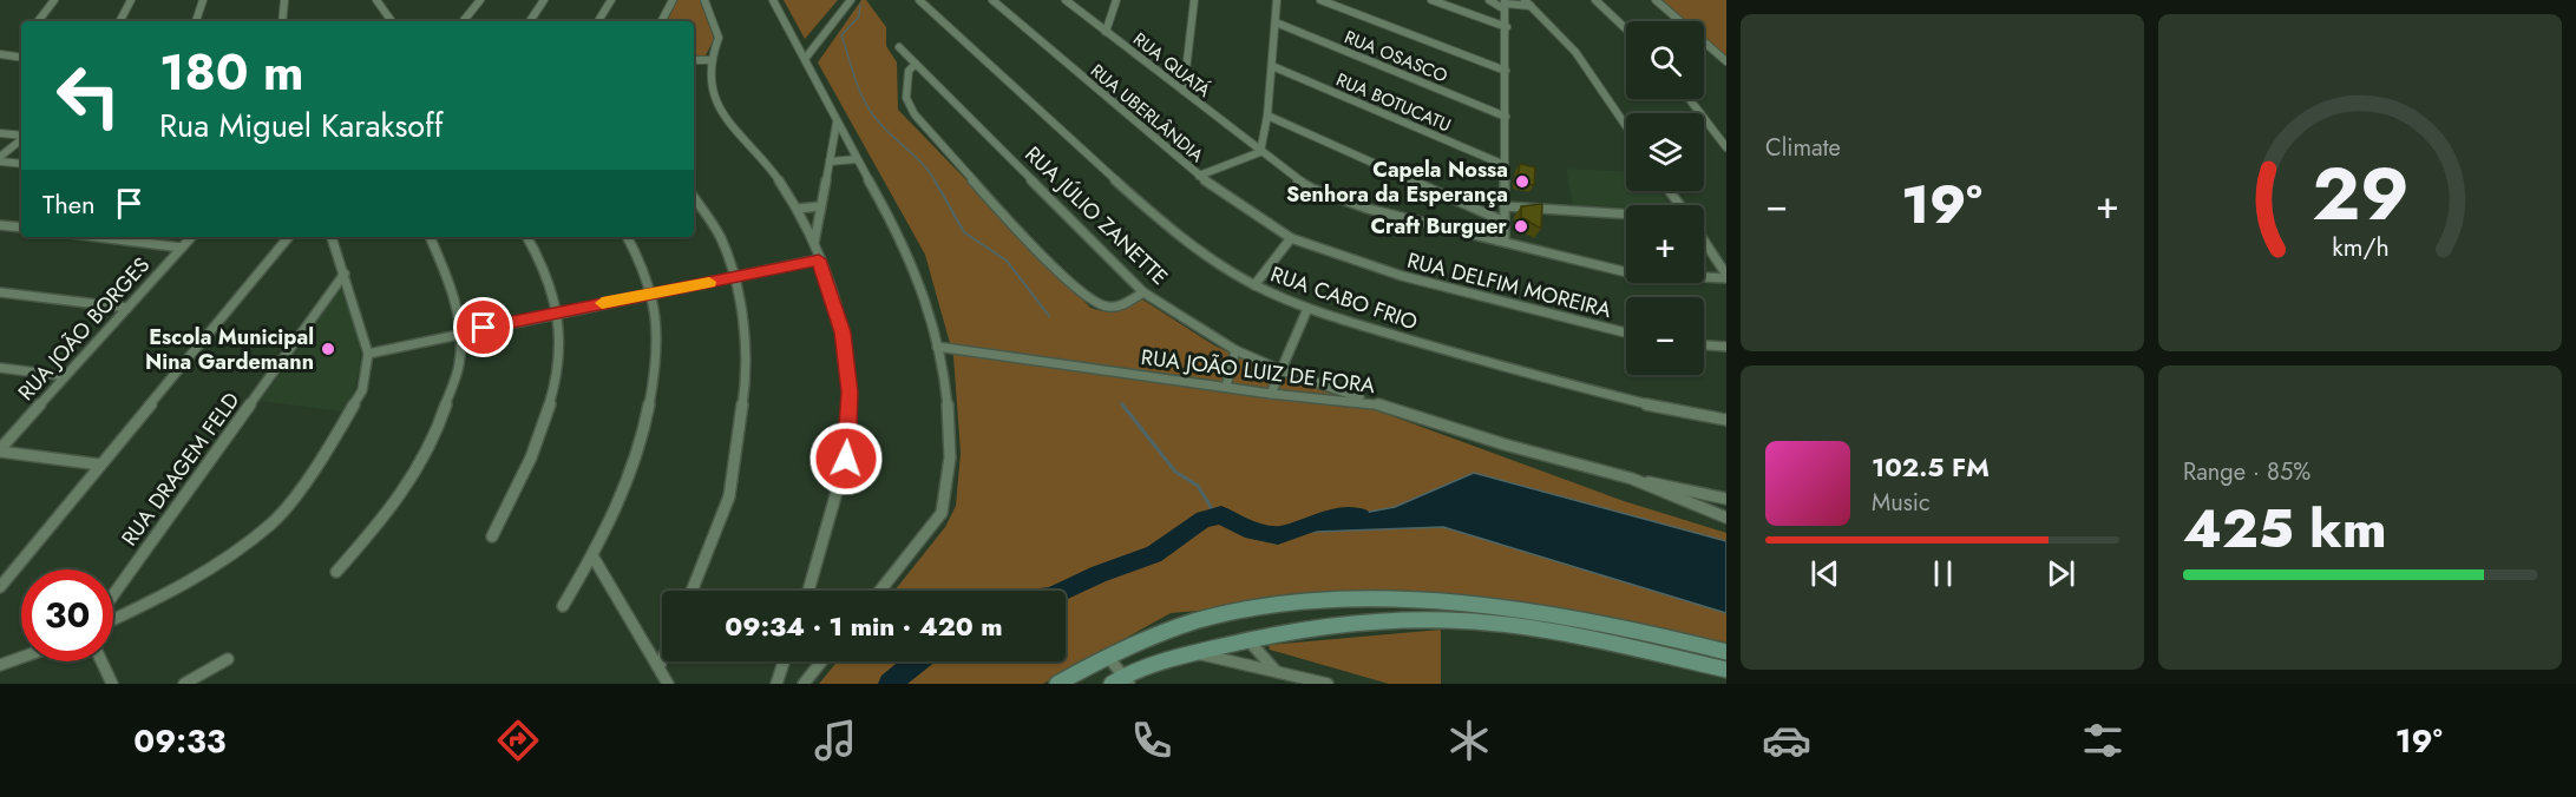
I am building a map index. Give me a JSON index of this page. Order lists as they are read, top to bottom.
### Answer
{
  "streets": {
    "street": [
      "RUA OSASCO",
      "RUA QUATÁ",
      "RUA BOTUCATU",
      "RUA UBERLÂNDIA",
      "RUA JÚLIO ZANETTE",
      "RUA DELFIM MOREIRA",
      "RUA CABO FRIO",
      "RUA JOÃO BORGES",
      "RUA JOÃO LUIZ DE FORA",
      "RUA DRAGEM FELD"
    ]
  },
  "crossings": [
    ["RUA UBERLÂNDIA", "RUA DELFIM MOREIRA"],
    ["RUA JÚLIO ZANETTE", "RUA JOÃO LUIZ DE FORA"]
  ],
  "places": ["Capela Nossa Senhora da Esperança", "Craft Burguer", "Escola Municipal Nina Gardemann"],
  "page": {
    "tile": [
      "Climate",
      ["Range · 85%", "425 km"]
    ],
    "map_buttons": ["+", "−"],
    "turn": ["180 m", "Rua Miguel Karaksoff"],
    "then": "Then",
    "heat": ["−", "19°", "+"],
    "song": ["102.5 FM", "Music"],
    "limit": "30",
    "trip": "09:34 · 1 min · 420 m",
    "tabs": ["09:33", "19°"],
    "gauge": ["29", "km/h"]
  }
}
